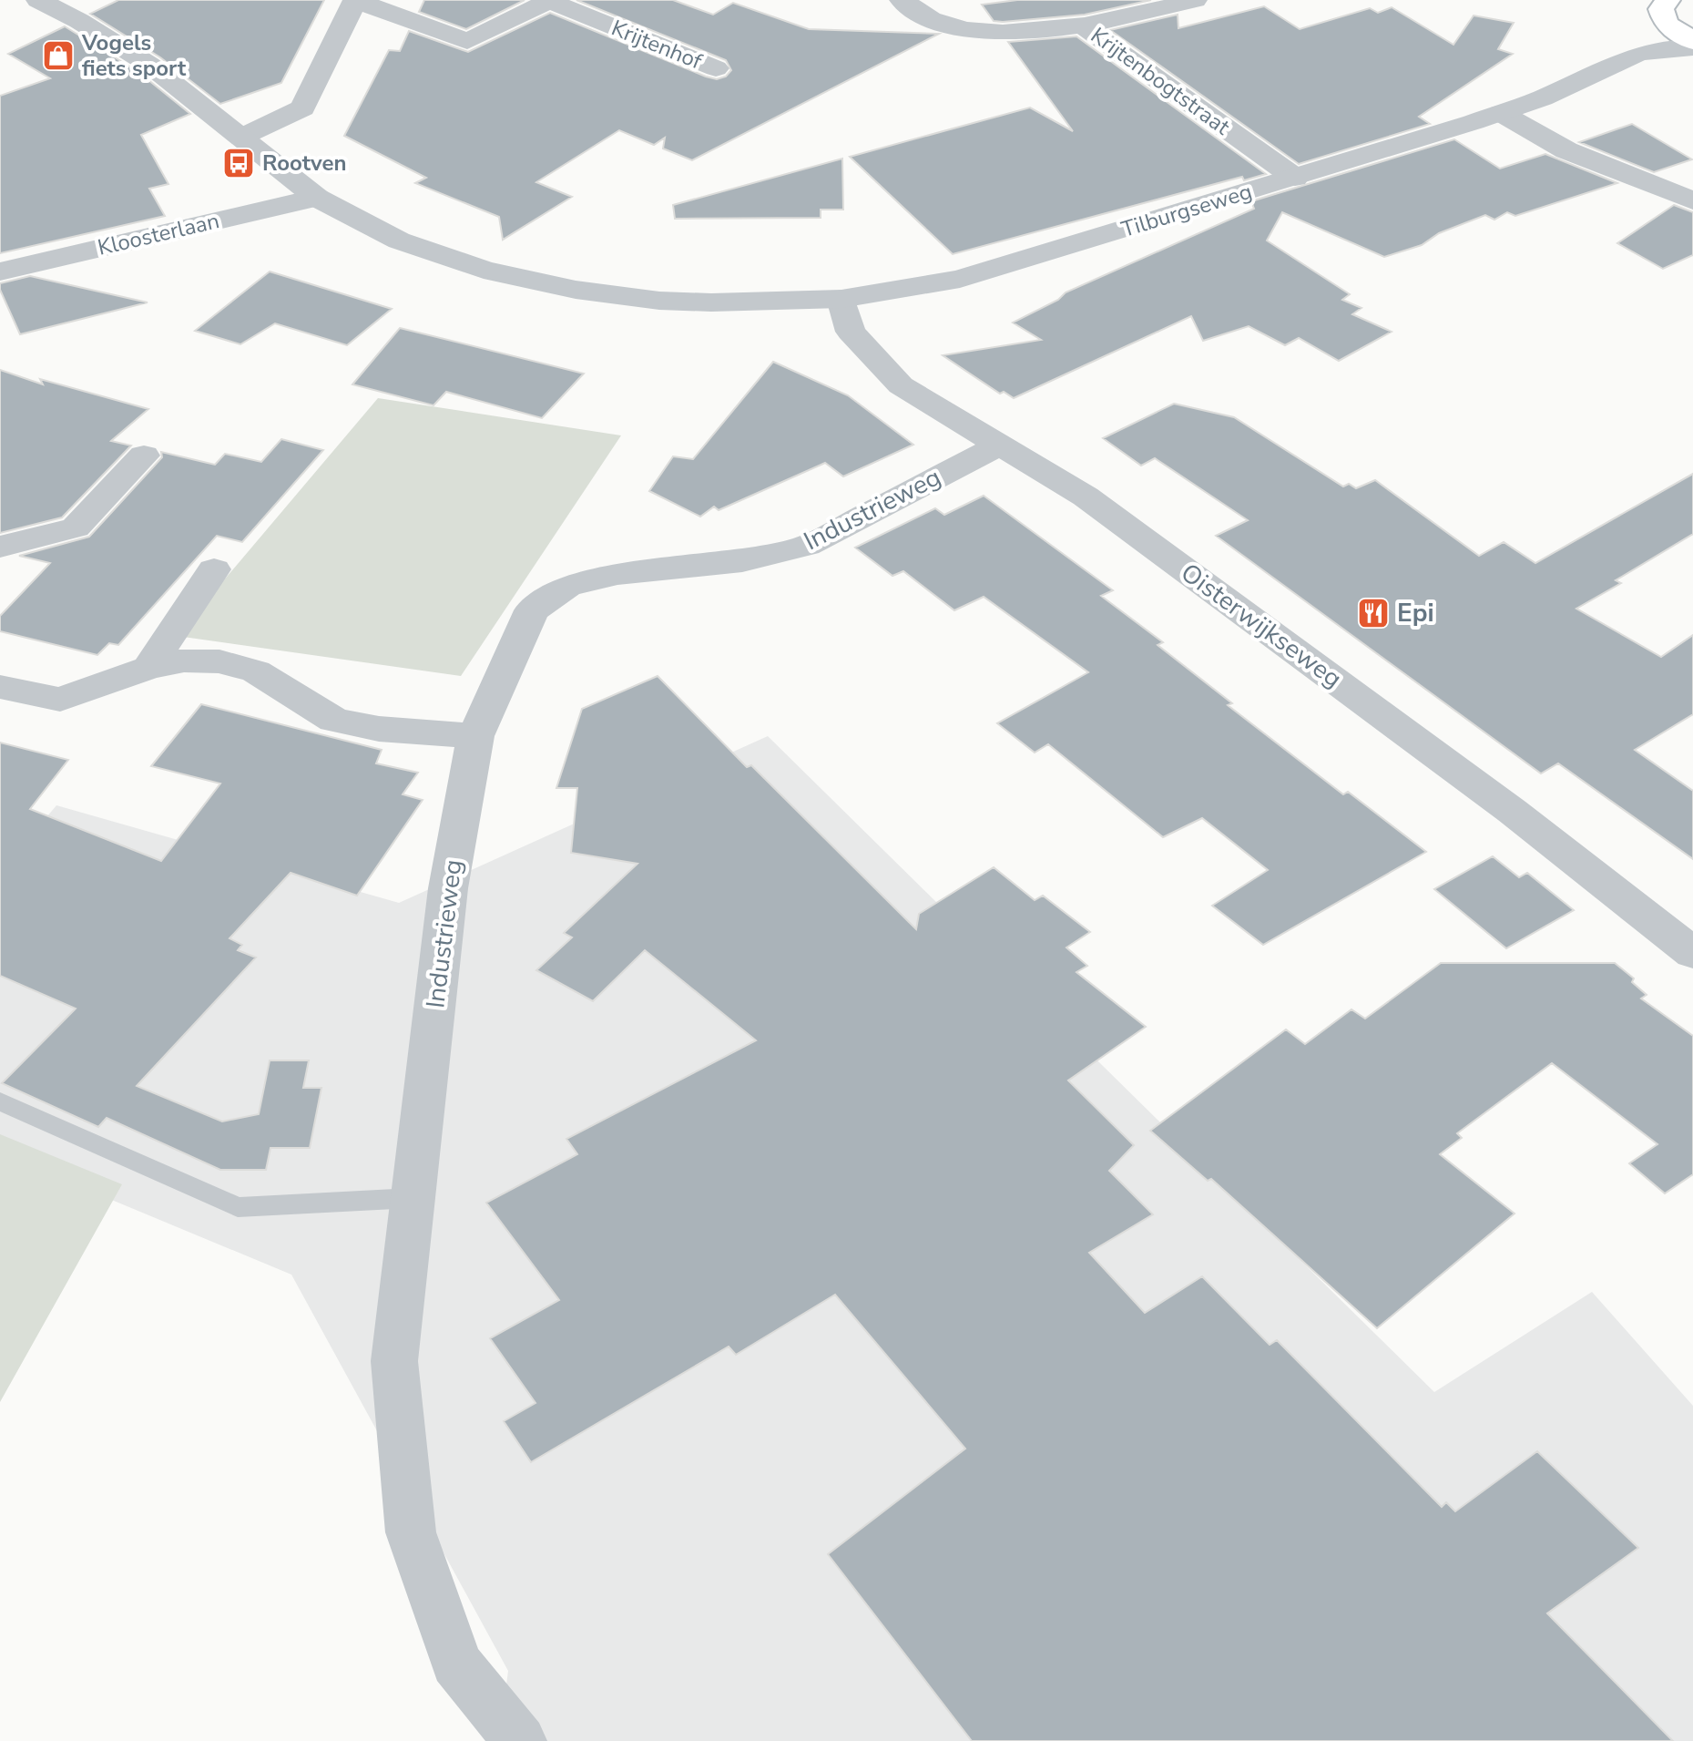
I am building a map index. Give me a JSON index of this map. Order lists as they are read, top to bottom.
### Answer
{
  "streets": {
    "street": [
      "Krijtenhof",
      "Krijtenbogtstraat",
      "Tilburgseweg",
      "Kloosterlaan",
      "Industrieweg",
      "Oisterwijkseweg"
    ]
  },
  "crossings": [
    ["Krijtenbogtstraat", "Tilburgseweg"],
    ["Tilburgseweg", "Oisterwijkseweg"],
    ["Industrieweg", "Oisterwijkseweg"]
  ],
  "places": {
    "shop": ["Vogels fiets sport"],
    "bus stop": ["Rootven"],
    "restaurant": ["Epi"]
  }
}
